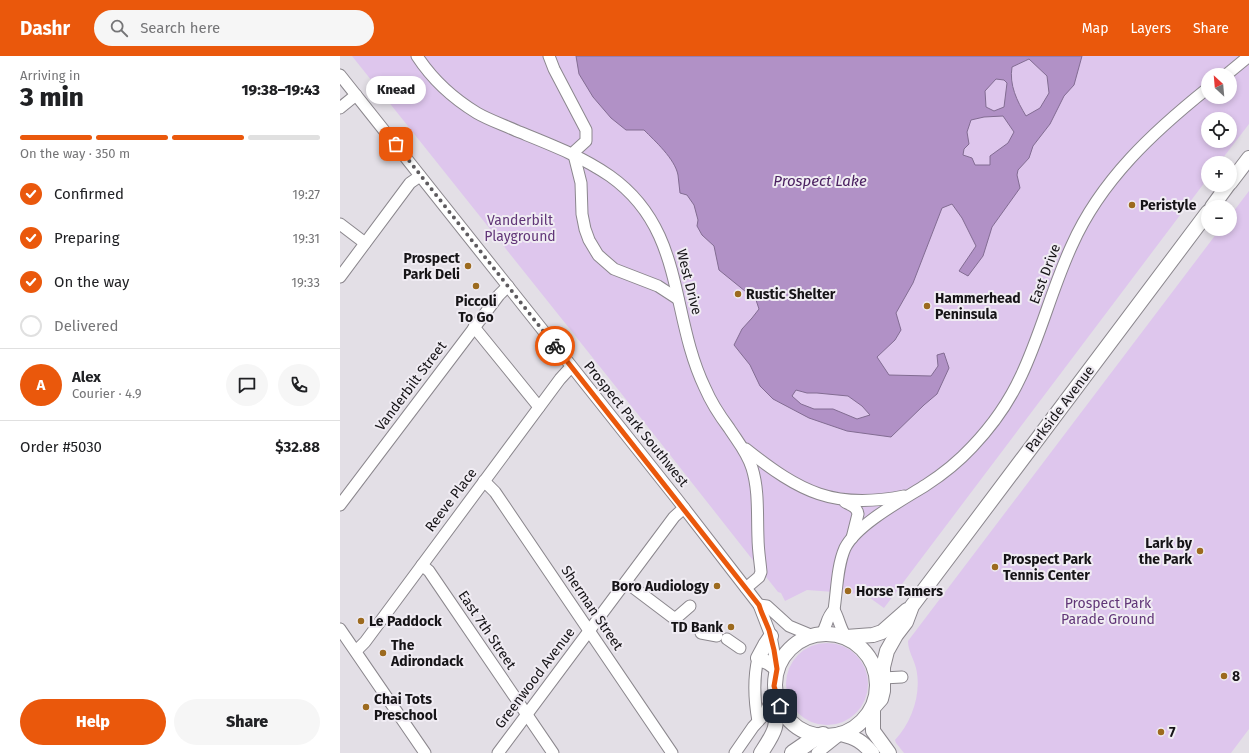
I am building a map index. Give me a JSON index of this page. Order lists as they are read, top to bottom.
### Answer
{
  "streets": {
    "main road": ["Parkside Avenue"],
    "street": [
      "East Drive",
      "West Drive",
      "Vanderbilt Street",
      "Prospect Park Southwest",
      "Reeve Place",
      "Sherman Street",
      "East 7th Street",
      "Greenwood Avenue"
    ]
  },
  "crossings": [
    ["East Drive", "West Drive"],
    ["West Drive", "Prospect Park Southwest"],
    ["Vanderbilt Street", "Prospect Park Southwest"],
    ["Parkside Avenue", "Prospect Park Southwest"],
    ["Prospect Park Southwest", "Reeve Place"],
    ["Prospect Park Southwest", "Greenwood Avenue"],
    ["Reeve Place", "Sherman Street"],
    ["Reeve Place", "East 7th Street"],
    ["Sherman Street", "Greenwood Avenue"],
    ["East 7th Street", "Greenwood Avenue"]
  ],
  "water": ["Prospect Lake"],
  "parks": ["Vanderbilt Playground", "Prospect Park Parade Ground"],
  "places": [
    "Knead",
    "Peristyle",
    "Prospect Park Deli",
    "Piccoli To Go",
    "Rustic Shelter",
    "Hammerhead Peninsula",
    "Lark by the Park",
    "Prospect Park Tennis Center",
    "Boro Audiology",
    "Horse Tamers",
    "Le Paddock",
    "TD Bank",
    "The Adirondack",
    "8",
    "Chai Tots Preschool",
    "7"
  ],
  "north": "top left",
  "page": {
    "header": "Dashr",
    "search": "Search here",
    "nav": ["Map", "Layers", "Share"],
    "heading": ["3 min", "Arriving in", "19:38–19:43"],
    "panel": [
      "Alex",
      "Courier · 4.9",
      "Order #5030",
      "$32.88"
    ],
    "map_buttons": ["+", "−"],
    "bubble": "Knead",
    "bar": "On the way · 350 m",
    "list": [
      ["Confirmed", "19:27"],
      ["Preparing", "19:31"],
      ["On the way", "19:33"],
      "Delivered"
    ],
    "round": "A",
    "buttons": ["Help", "Share"]
  }
}
